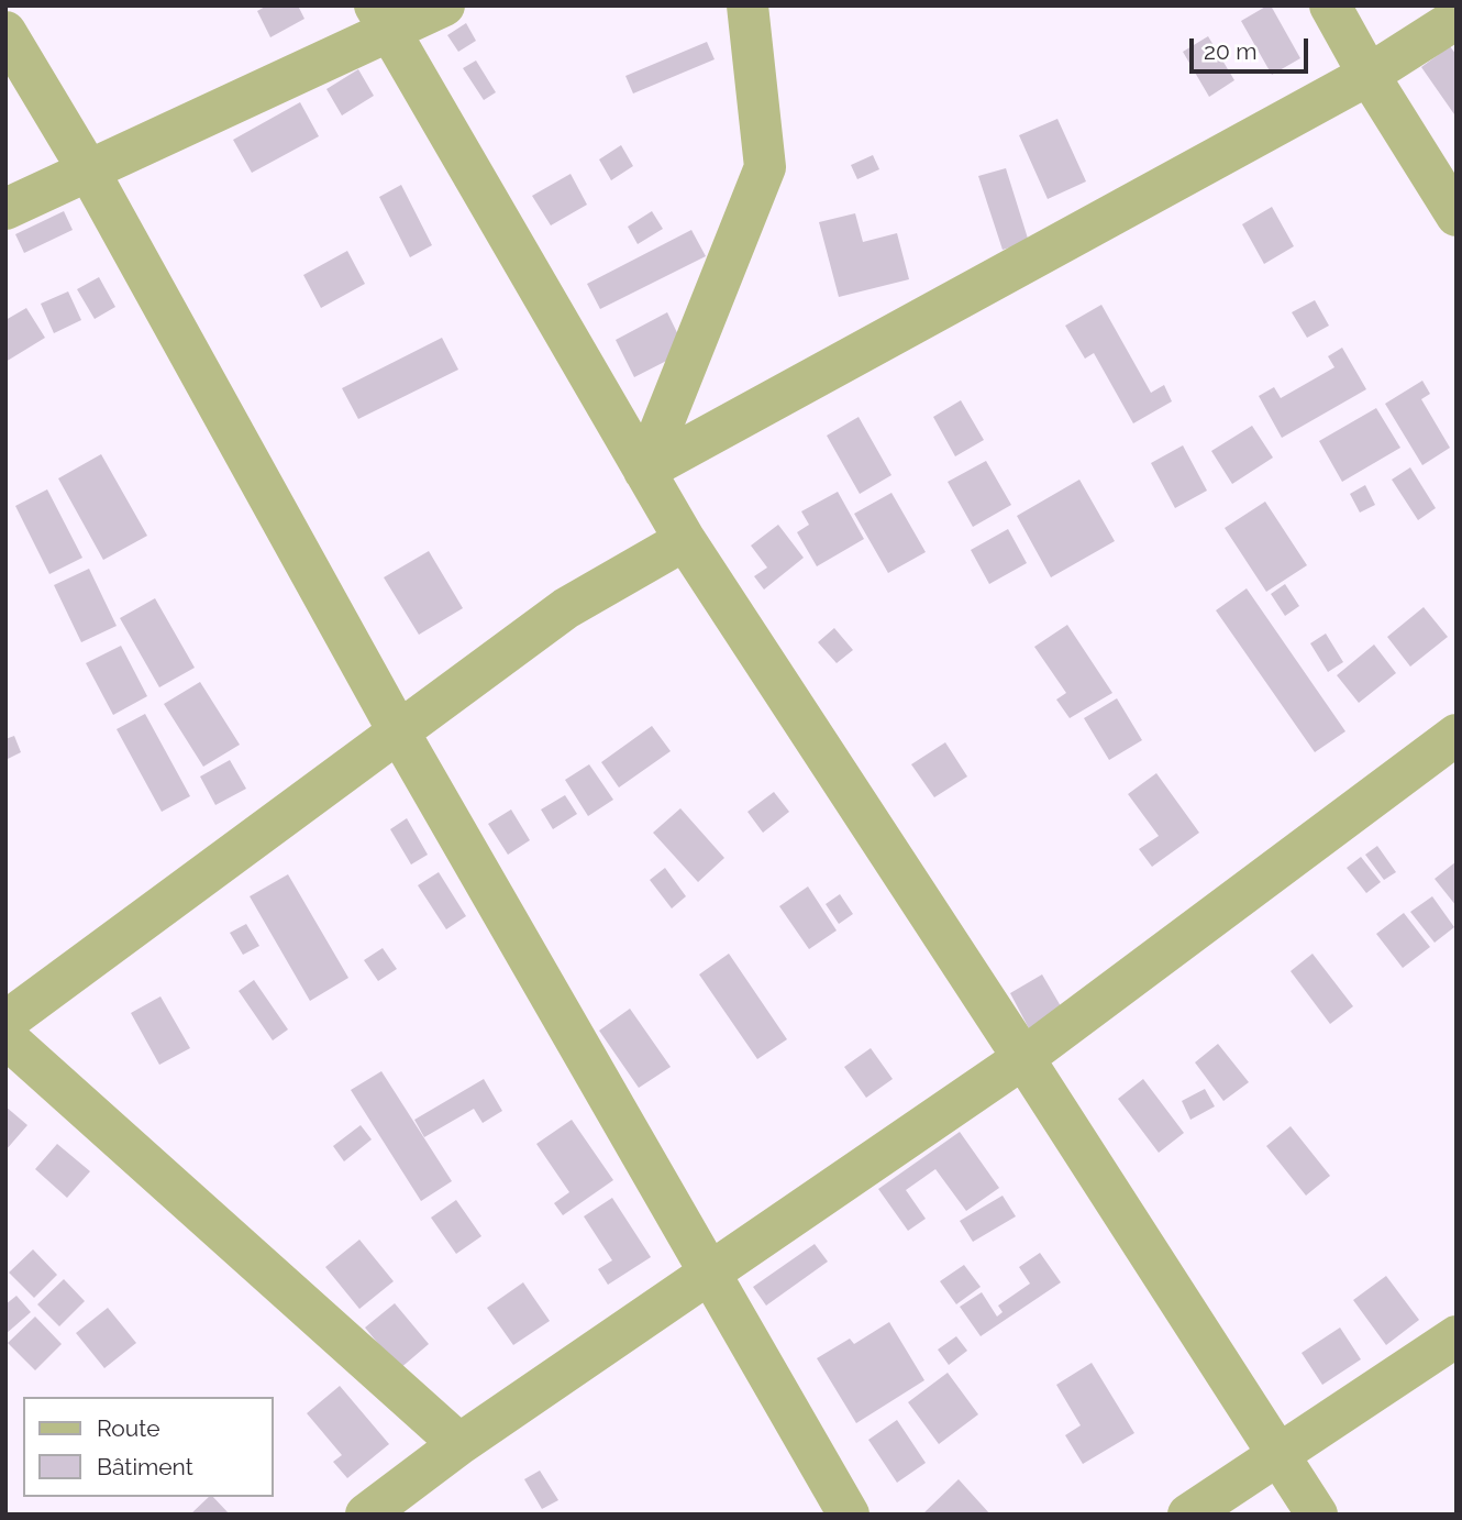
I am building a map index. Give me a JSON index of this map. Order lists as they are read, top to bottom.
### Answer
{
  "legend": ["Route", "Bâtiment"],
  "scale_bar": "20 m"
}
